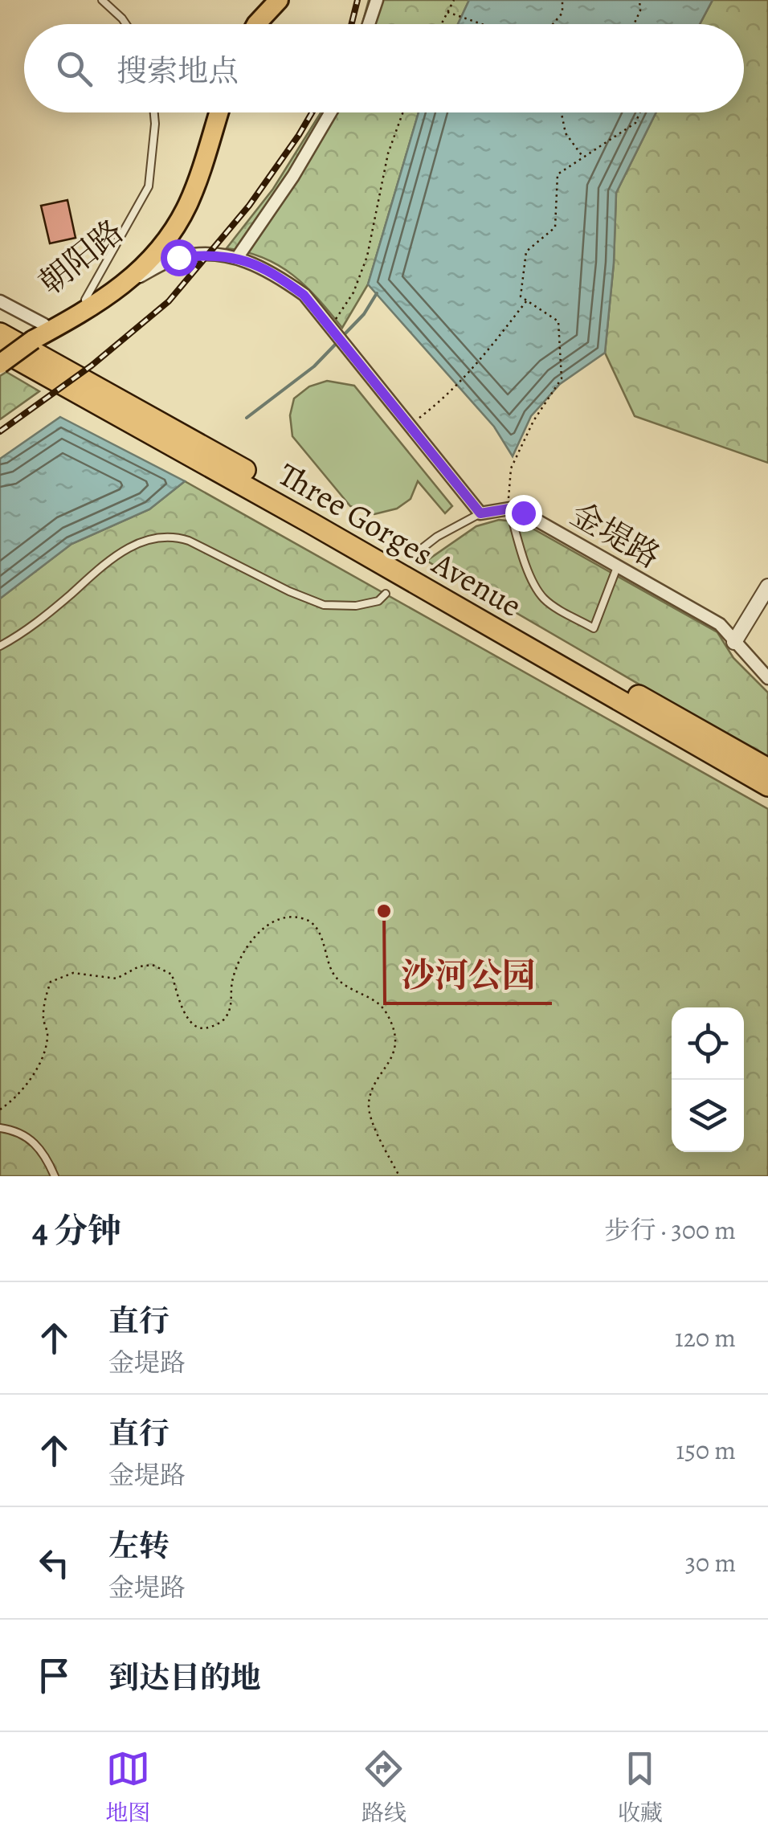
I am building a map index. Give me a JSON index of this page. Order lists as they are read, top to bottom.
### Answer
{
  "streets": {
    "highway": ["Three Gorges Avenue"],
    "main road": ["朝阳路"],
    "street": ["金堤路"]
  },
  "crossings": [
    ["朝阳路", "Three Gorges Avenue"]
  ],
  "places": ["沙河公园"],
  "page": {
    "search": "搜索地点",
    "heading": ["4 分钟", "步行 · 300 m"],
    "list": [
      ["直行", "金堤路", "120 m"],
      ["直行", "金堤路", "150 m"],
      ["左转", "金堤路", "30 m"],
      "到达目的地"
    ],
    "nav": ["地图", "路线", "收藏"]
  }
}
